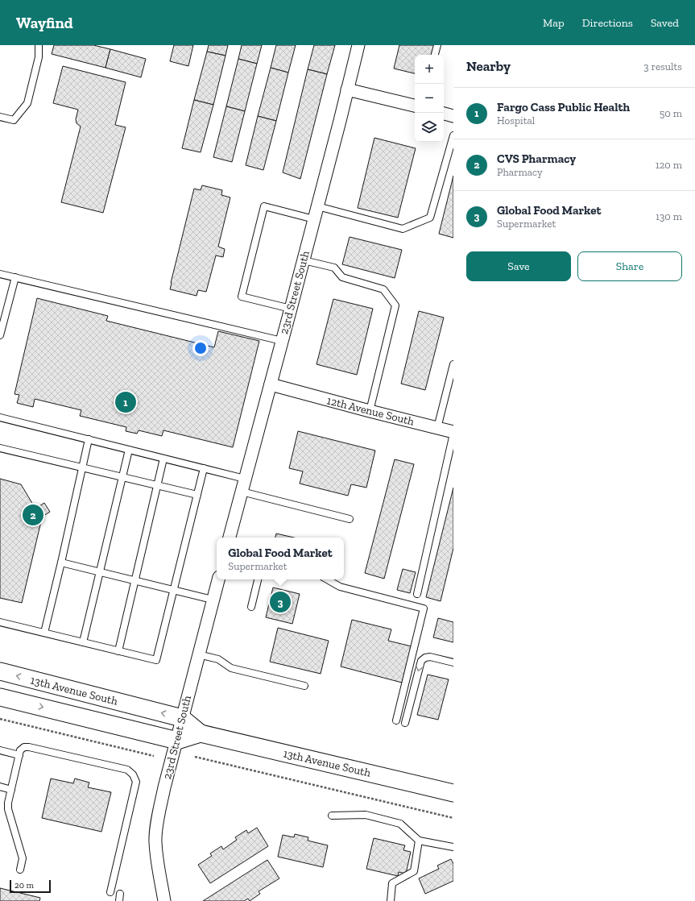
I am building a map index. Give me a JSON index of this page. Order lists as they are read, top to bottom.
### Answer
{
  "streets": {
    "main road": ["13th Avenue South"],
    "street": ["23rd Street South", "12th Avenue South"]
  },
  "crossings": [
    ["23rd Street South", "12th Avenue South"],
    ["23rd Street South", "13th Avenue South"]
  ],
  "scale_bar": "20 m",
  "page": {
    "header": "Wayfind",
    "nav": ["Map", "Directions", "Saved"],
    "heading": ["Nearby", "3 results"],
    "map_buttons": ["+", "−"],
    "list": [
      {
        "mark": "1",
        "name": "Fargo Cass Public Health",
        "note": "Hospital",
        "value": "50 m"
      },
      {
        "mark": "2",
        "name": "CVS Pharmacy",
        "note": "Pharmacy",
        "value": "120 m"
      },
      {
        "mark": "3",
        "name": "Global Food Market",
        "note": "Supermarket",
        "value": "130 m"
      }
    ],
    "buttons": ["Save", "Share"],
    "pins": ["1", "2", "3"],
    "popup": ["Global Food Market", "Supermarket"],
    "scale": "20 m"
  }
}
